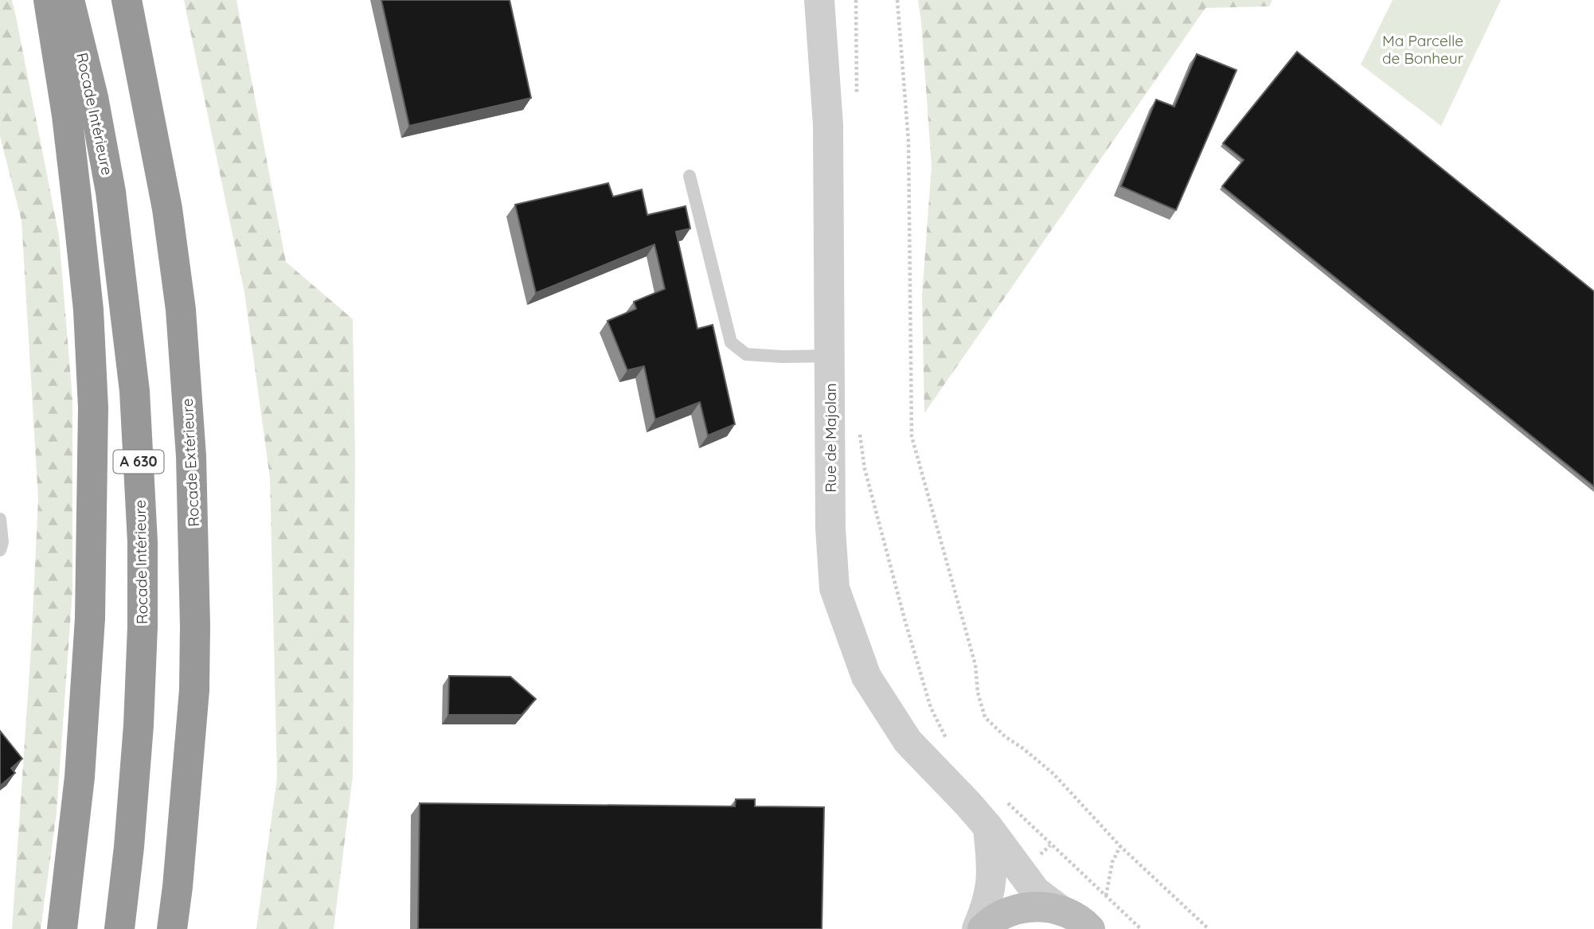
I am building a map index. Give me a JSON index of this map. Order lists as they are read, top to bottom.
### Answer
{
  "streets": {
    "highway": ["Rocade Intérieure", "A 630", "Rocade Extérieure"],
    "street": ["Rue de Majolan"]
  },
  "parks": ["Ma Parcelle de Bonheur"]
}
